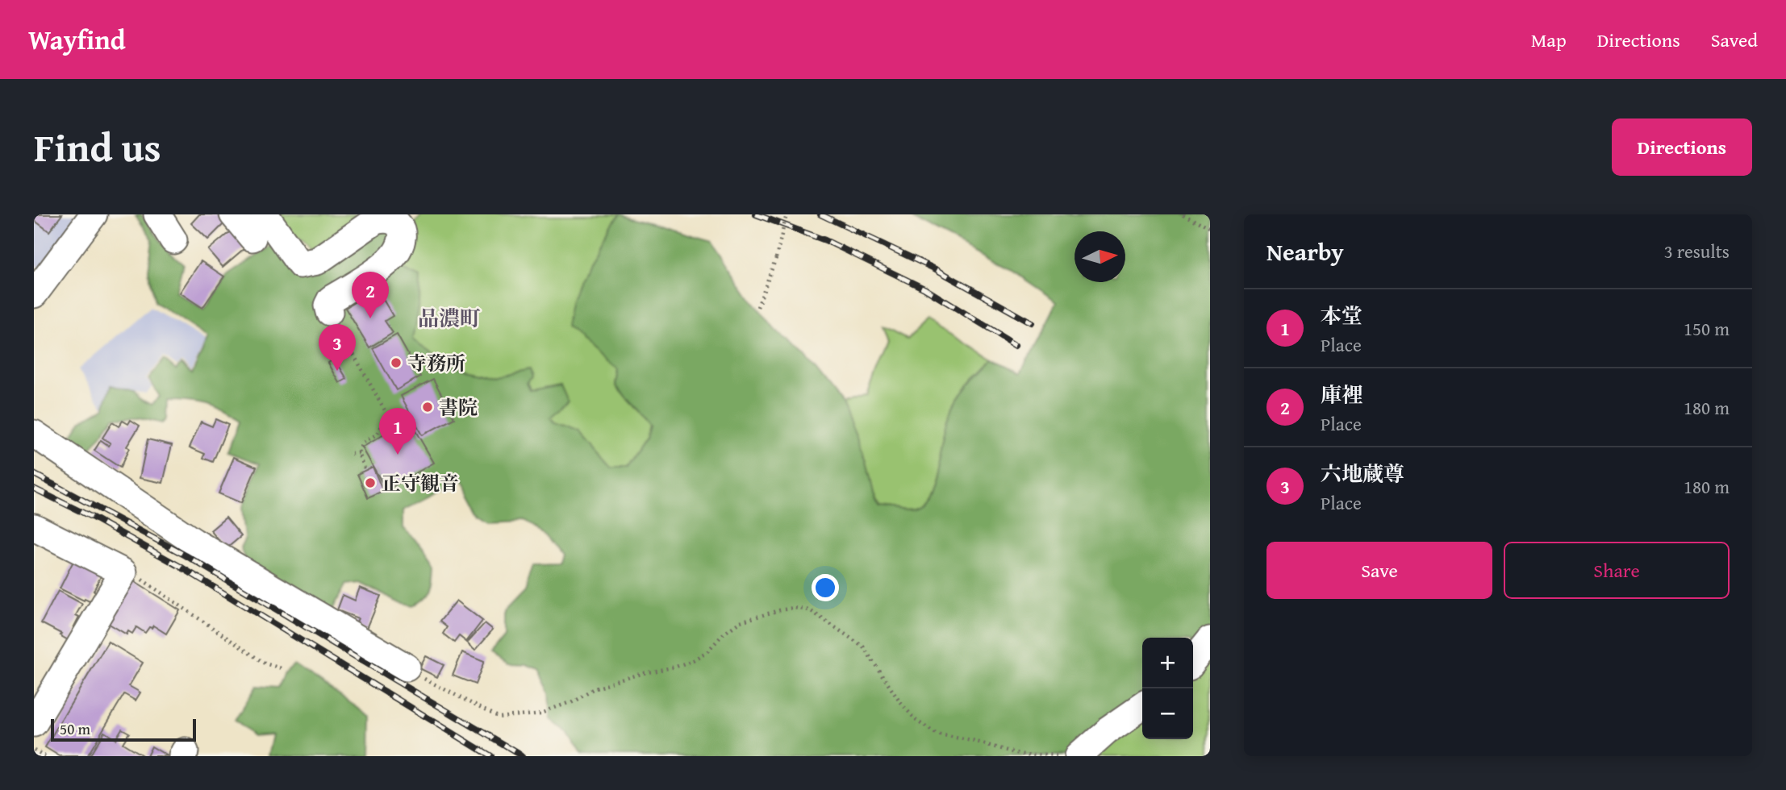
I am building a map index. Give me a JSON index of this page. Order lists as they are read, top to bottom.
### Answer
{
  "districts": ["品濃町"],
  "places": ["寺務所", "書院", "正守観音"],
  "scale_bar": "50 m",
  "north": "right",
  "page": {
    "header": "Wayfind",
    "nav": ["Map", "Directions", "Saved"],
    "title": "Find us",
    "buttons": [
      "Directions",
      ["Save", "Share"]
    ],
    "heading": ["Nearby", "3 results"],
    "pins": ["2", "3", "1"],
    "list": [
      {
        "mark": "1",
        "name": "本堂",
        "note": "Place",
        "value": "150 m"
      },
      {
        "mark": "2",
        "name": "庫裡",
        "note": "Place",
        "value": "180 m"
      },
      {
        "mark": "3",
        "name": "六地蔵尊",
        "note": "Place",
        "value": "180 m"
      }
    ],
    "map_buttons": ["+", "−"],
    "scale": "50 m"
  }
}
